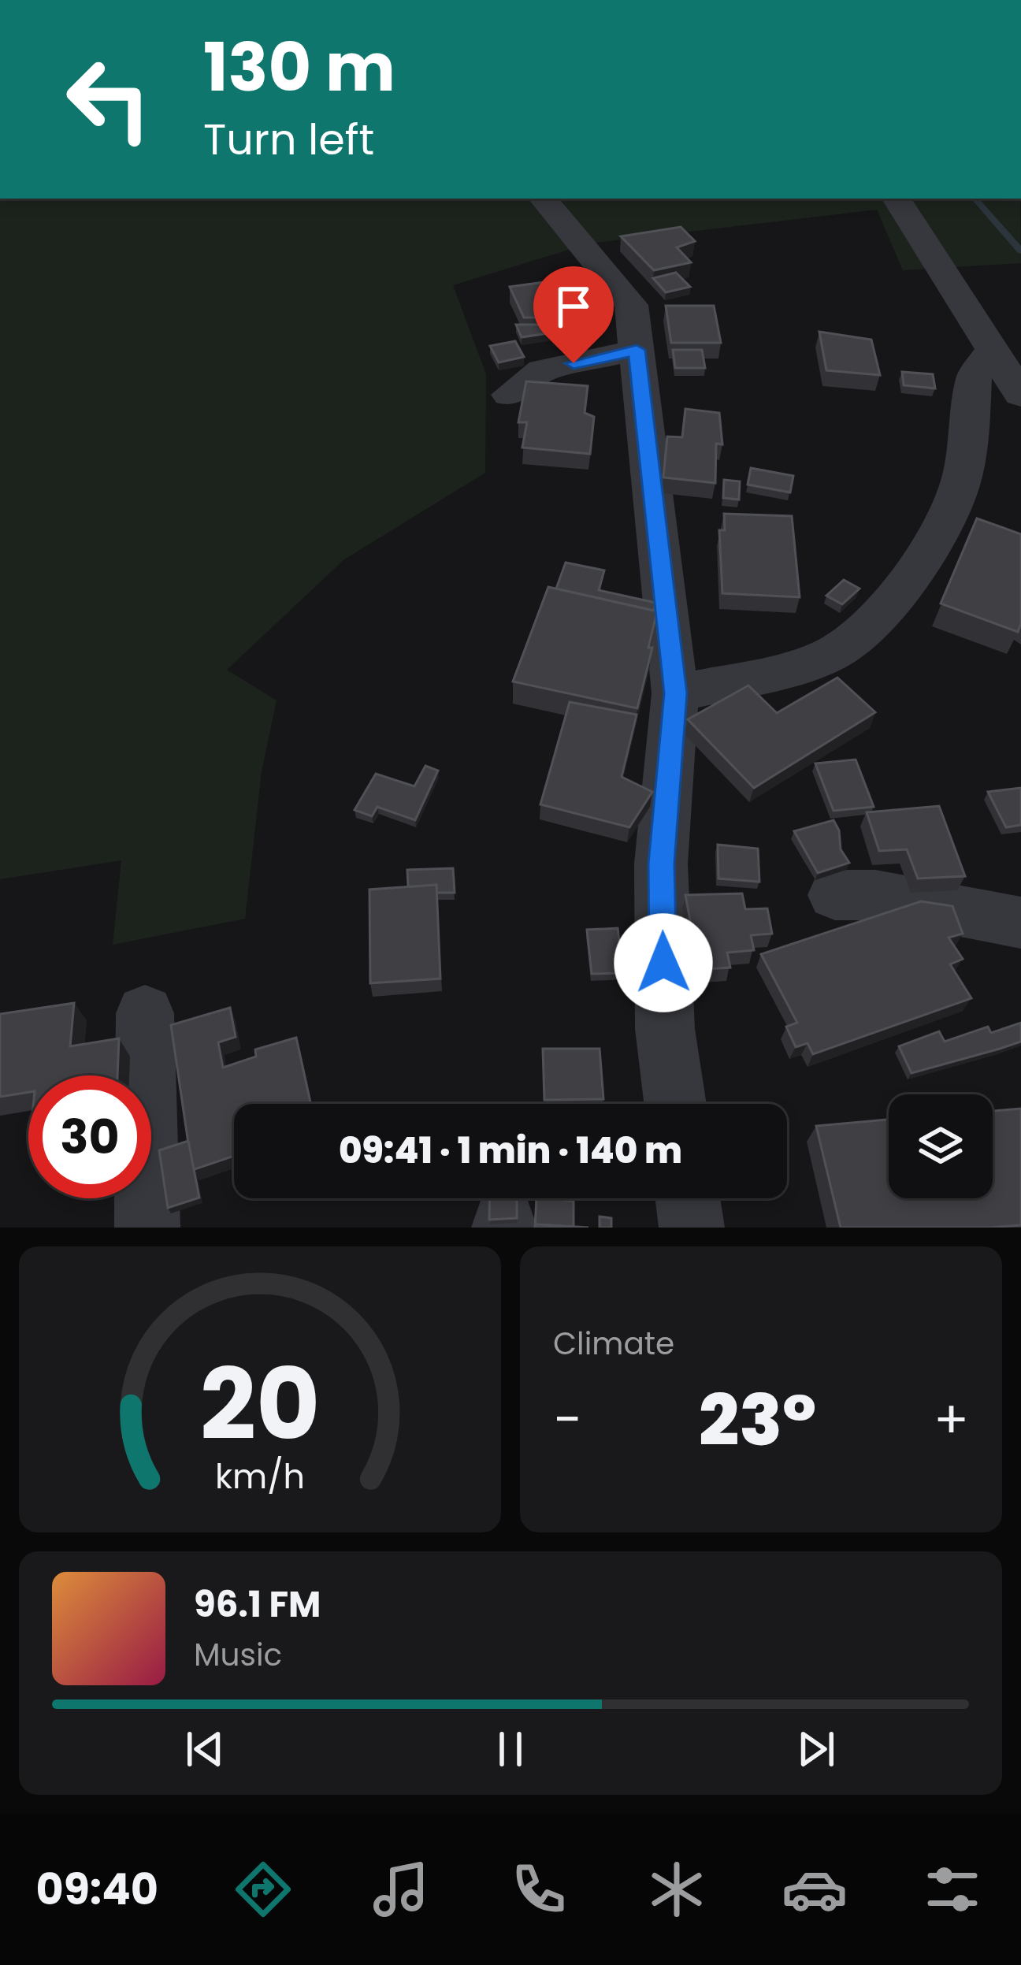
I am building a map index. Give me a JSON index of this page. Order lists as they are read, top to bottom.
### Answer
{
  "page": {
    "turn": ["130 m", "Turn left"],
    "limit": "30",
    "trip": "09:41 · 1 min · 140 m",
    "tile": "Climate",
    "heat": ["−", "23°", "+"],
    "song": ["96.1 FM", "Music"],
    "tabs": "09:40",
    "gauge": ["20", "km/h"]
  }
}
